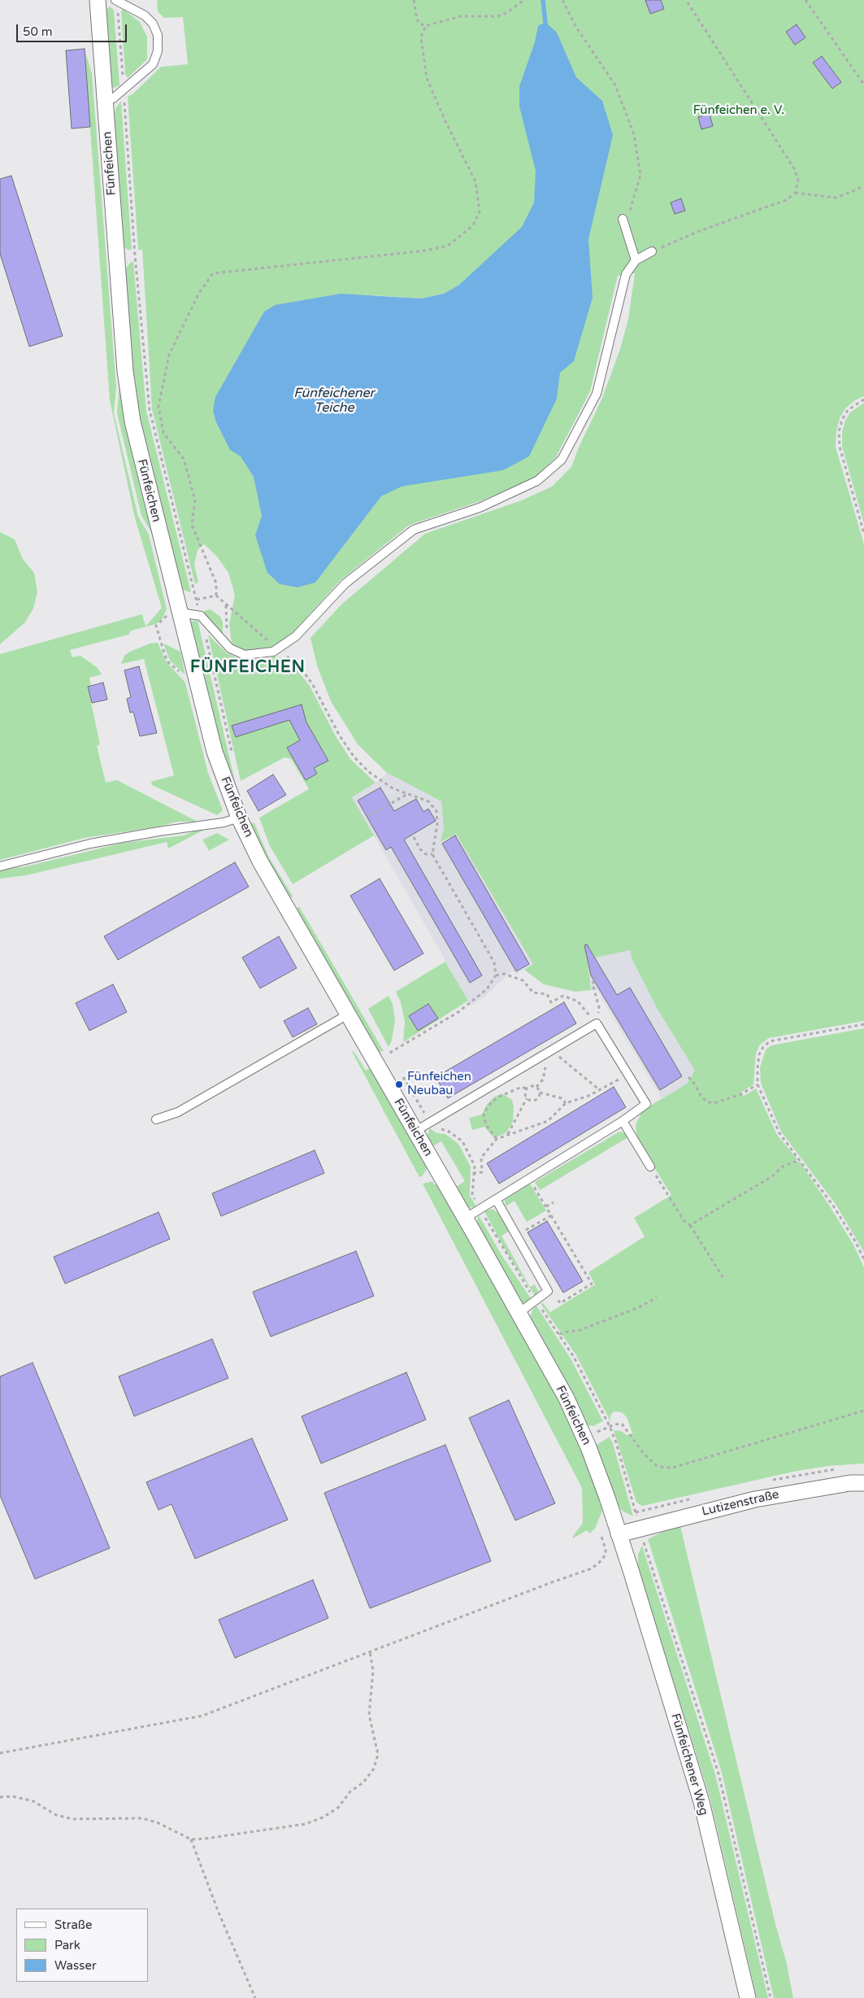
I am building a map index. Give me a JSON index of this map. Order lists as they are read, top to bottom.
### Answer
{
  "streets": {
    "street": ["Fünfeichen", "Lutizenstraße", "Fünfeichener Weg"]
  },
  "crossings": [
    ["Fünfeichen", "Lutizenstraße"],
    ["Fünfeichen", "Fünfeichener Weg"],
    ["Lutizenstraße", "Fünfeichener Weg"]
  ],
  "districts": ["FÜNFEICHEN"],
  "water": ["Fünfeichener Teiche"],
  "parks": ["Fünfeichen e. V."],
  "places": ["Fünfeichen Neubau"],
  "legend": ["Straße", "Park", "Wasser"],
  "scale_bar": "50 m"
}
